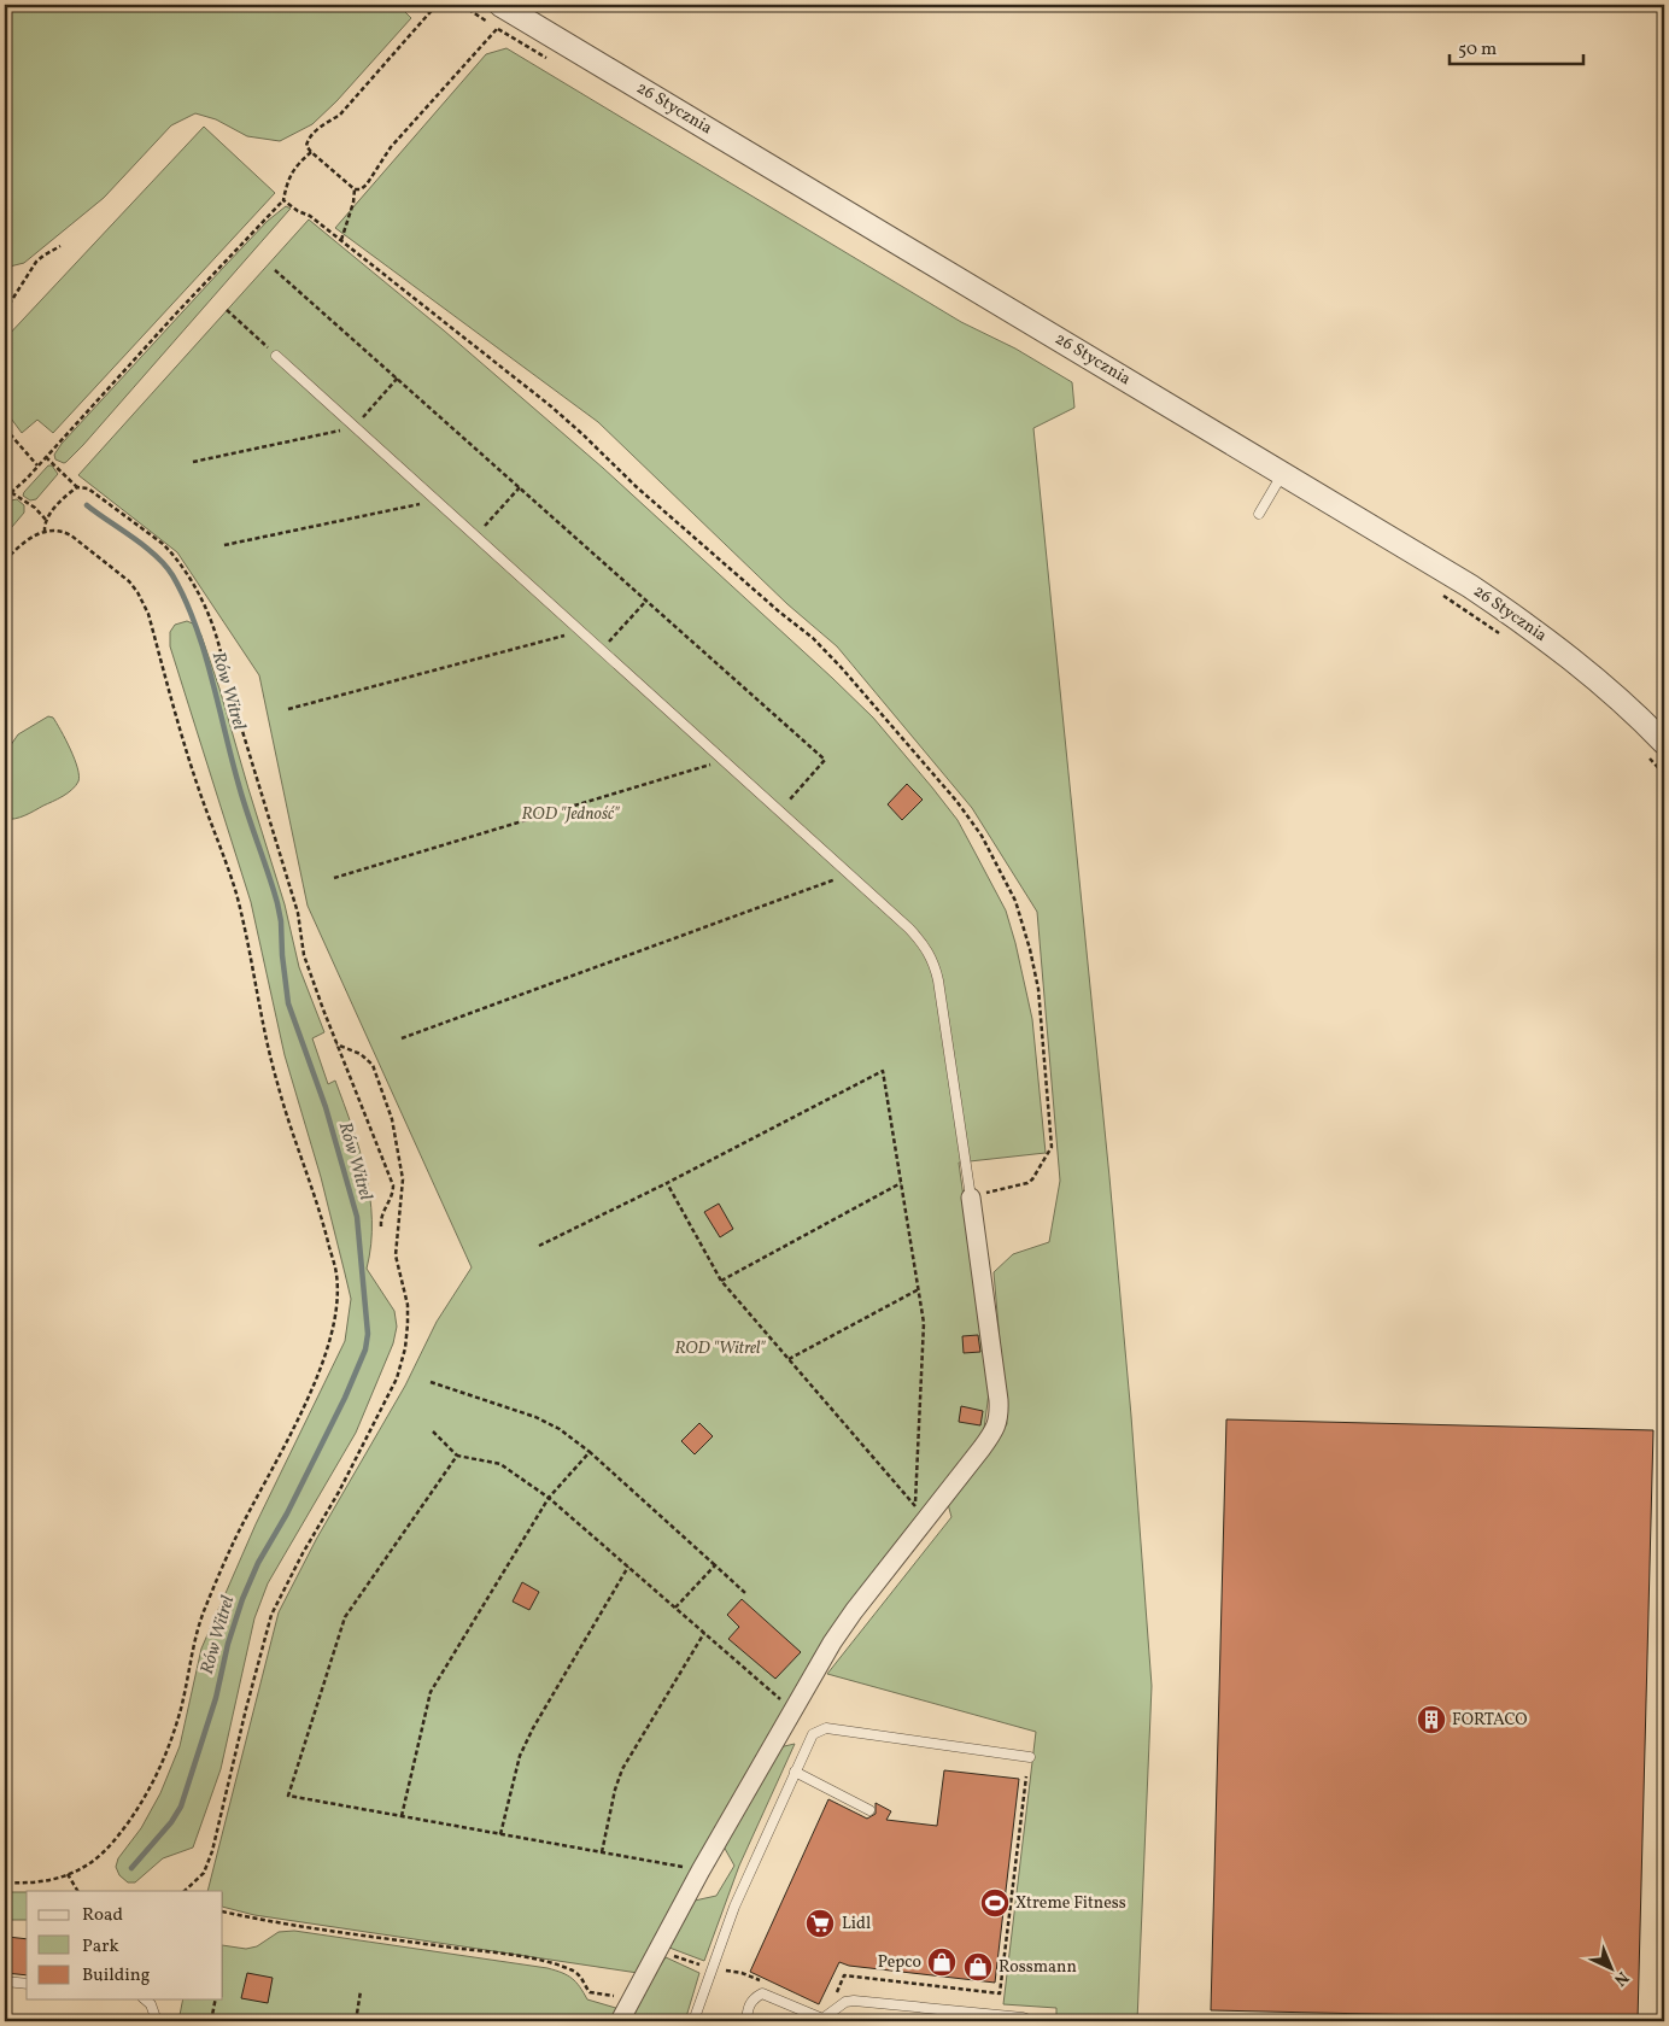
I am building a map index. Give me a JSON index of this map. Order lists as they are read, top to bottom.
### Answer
{
  "streets": {
    "street": ["26 Stycznia"]
  },
  "water": ["Rów Witrel"],
  "parks": ["ROD \"Jedność\"", "ROD \"Witrel\""],
  "places": {
    "building": ["FORTACO"],
    "sports": ["Xtreme Fitness"],
    "supermarket": ["Lidl"],
    "shop": ["Pepco", "Rossmann"]
  },
  "legend": ["Road", "Park", "Building"],
  "scale_bar": "50 m",
  "north": "bottom right"
}
